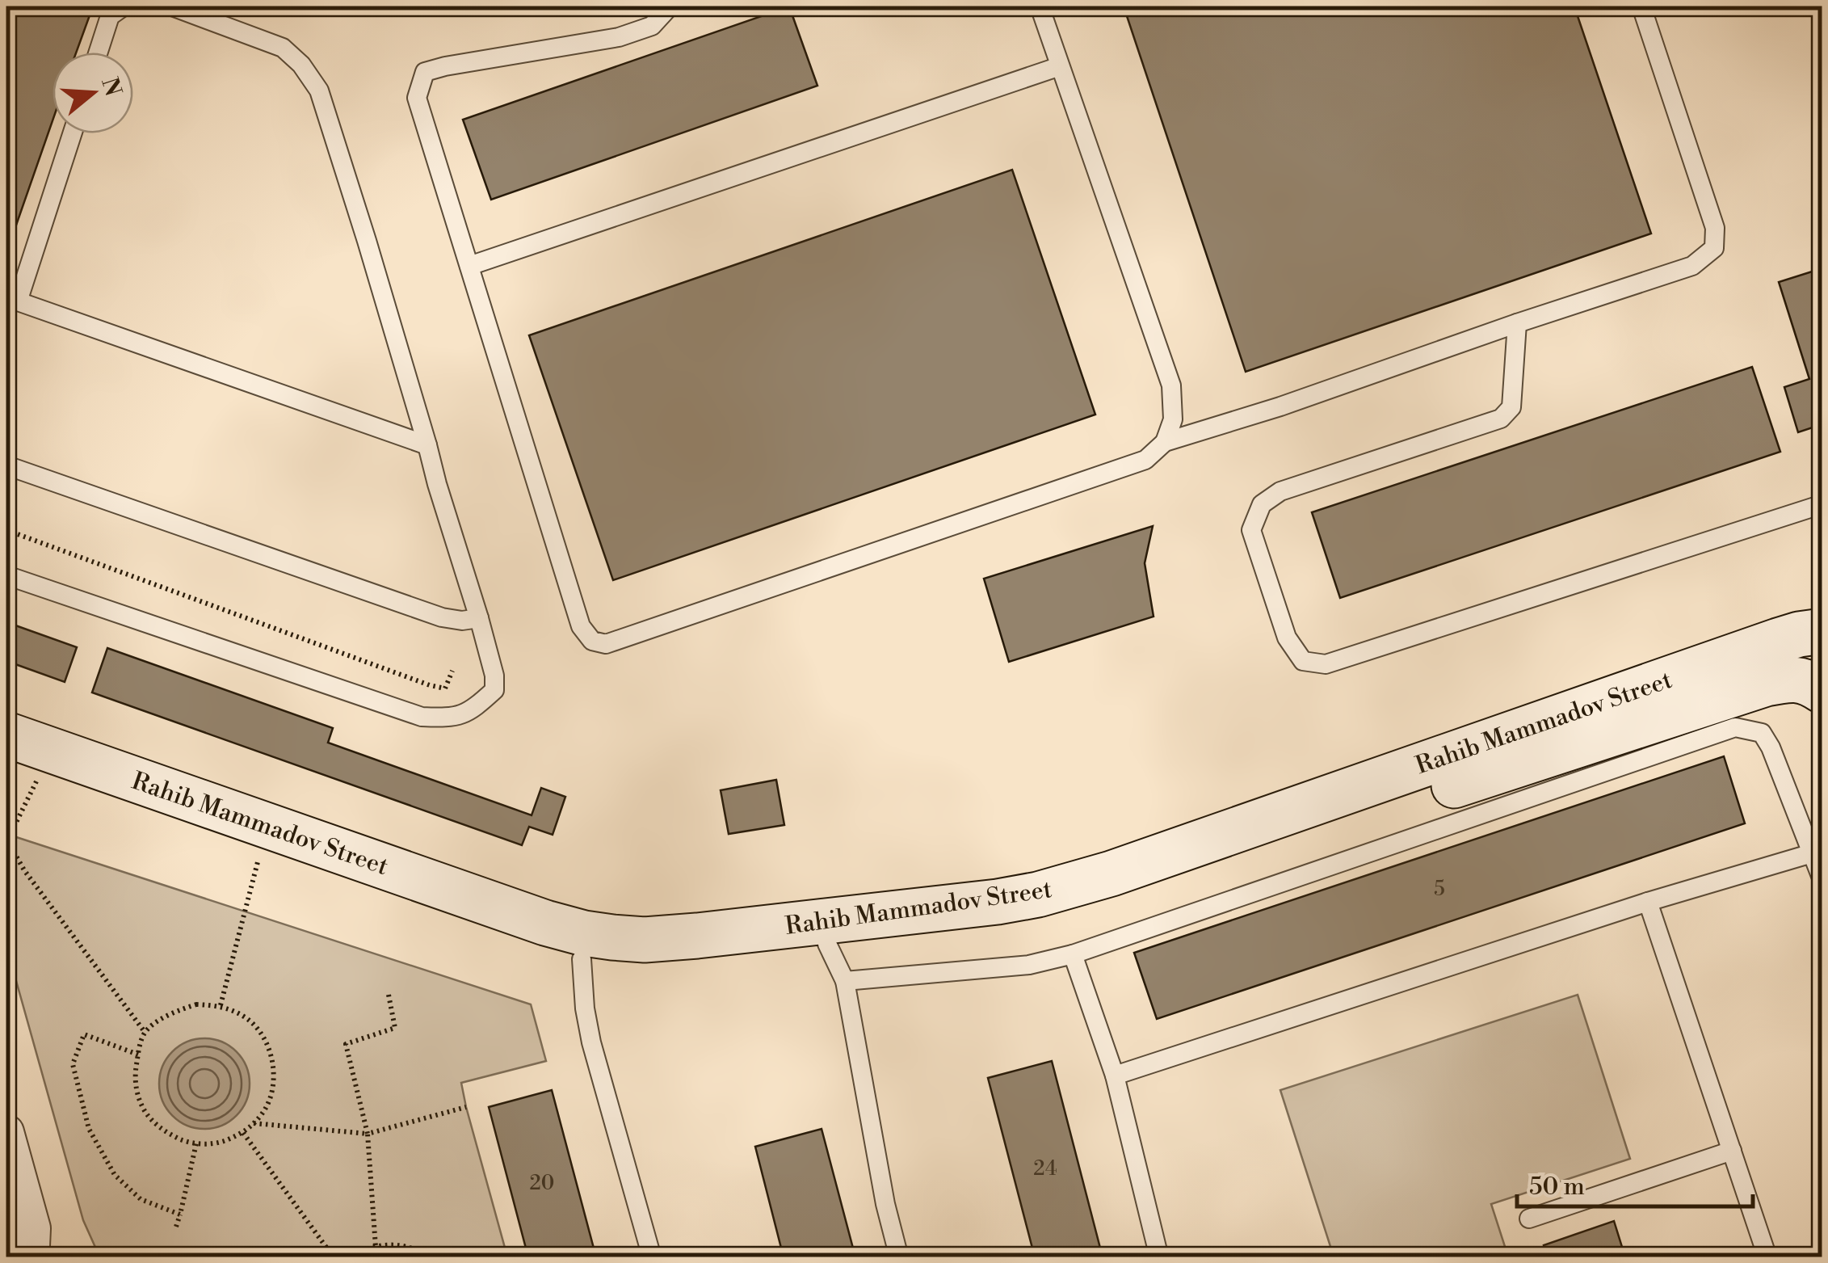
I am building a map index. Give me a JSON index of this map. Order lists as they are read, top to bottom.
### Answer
{
  "streets": {
    "main road": ["Rahib Mammadov Street"]
  },
  "house_numbers": ["5", "24", "20"],
  "scale_bar": "50 m",
  "north": "right"
}
